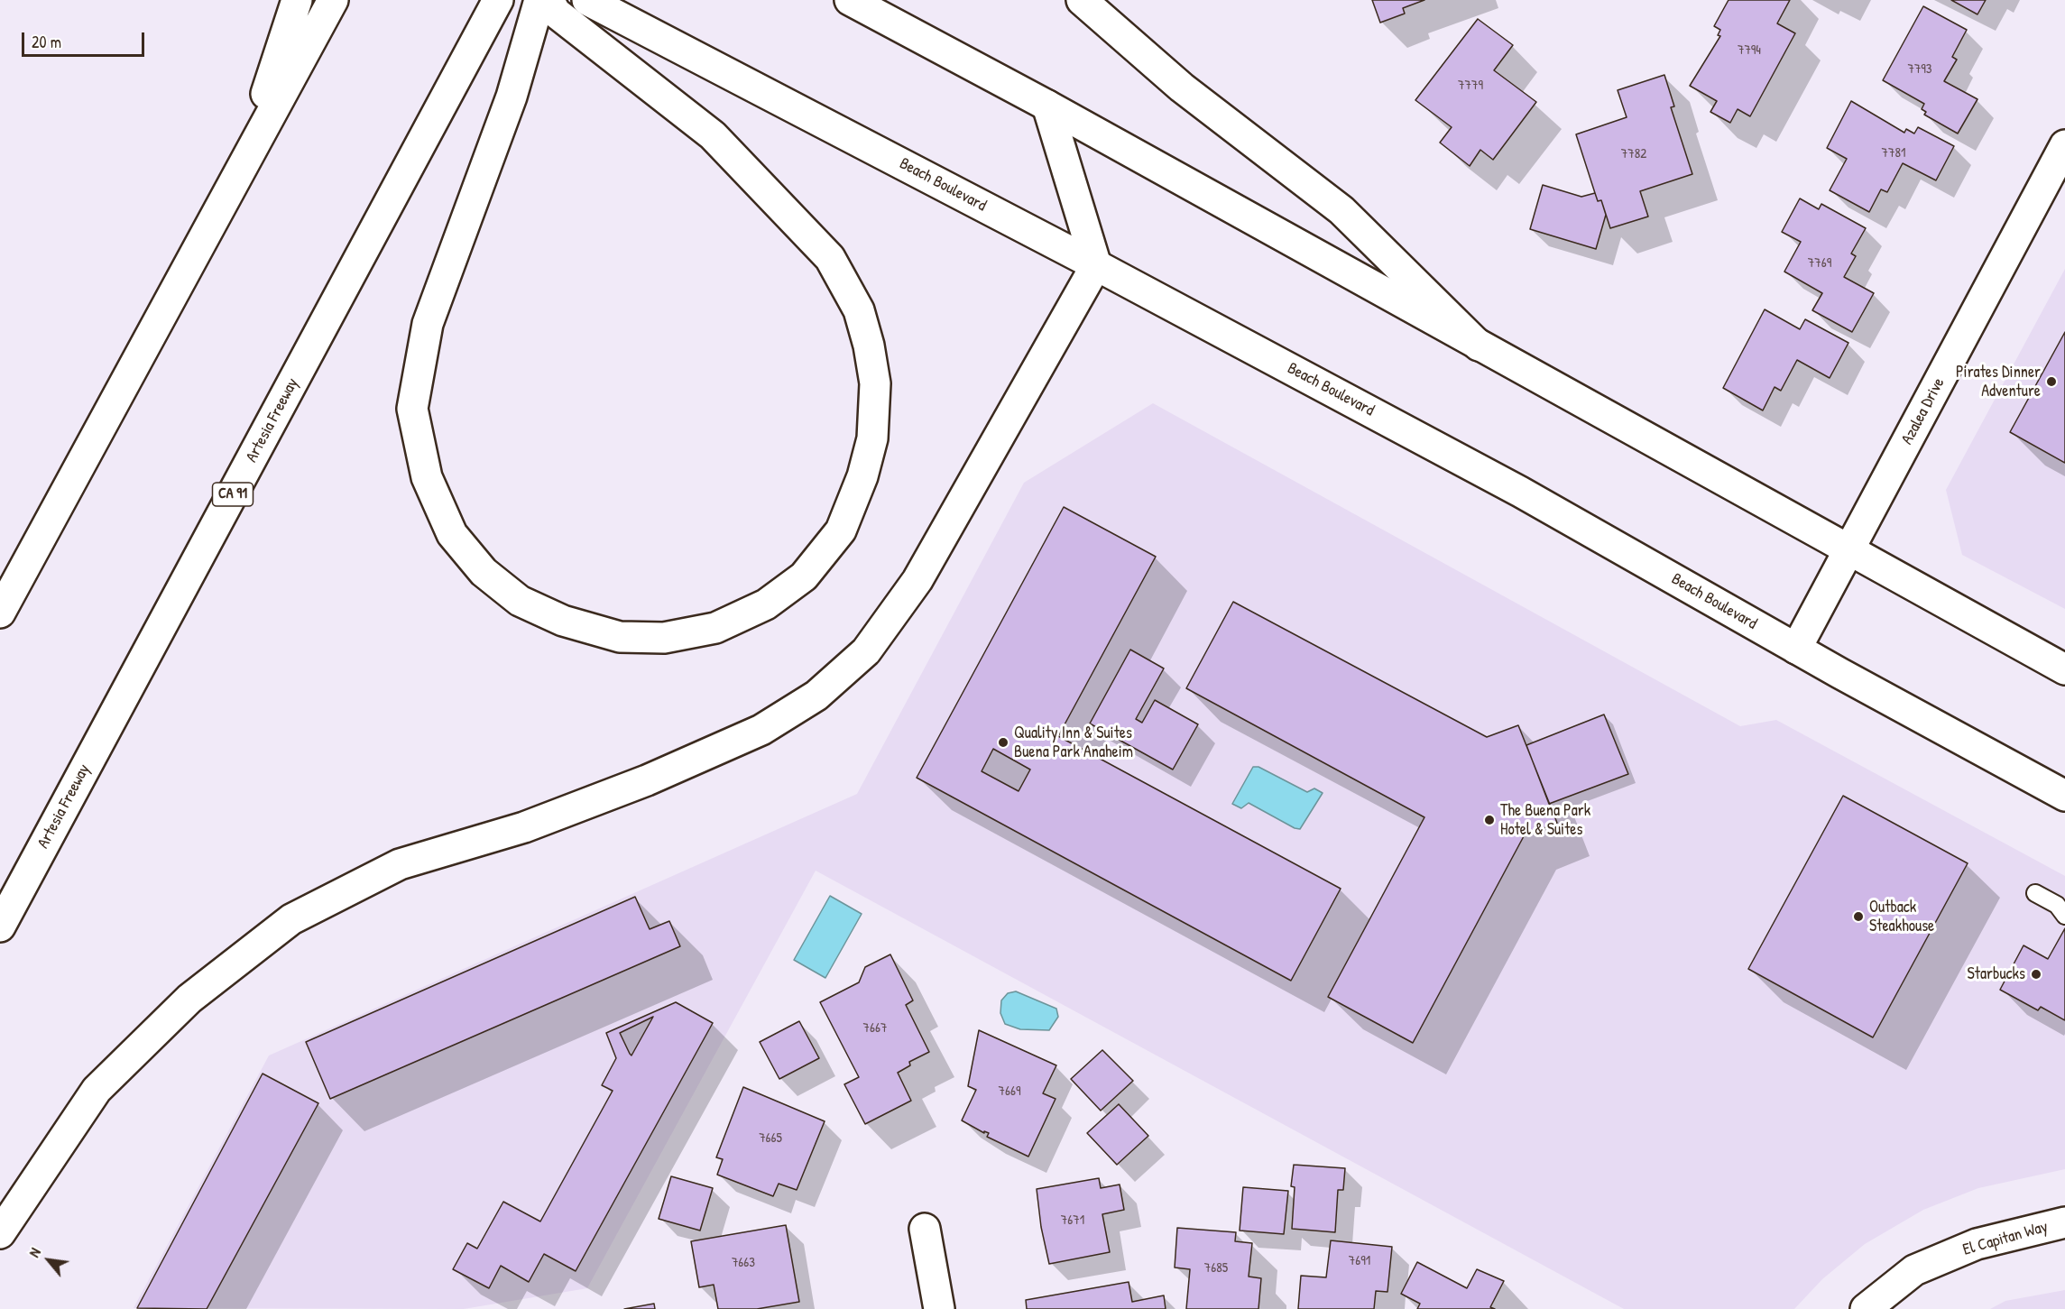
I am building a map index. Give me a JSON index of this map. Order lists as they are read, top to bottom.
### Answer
{
  "streets": {
    "main road": [
      "Beach Boulevard",
      "Azalea Drive",
      "Artesia Freeway",
      "CA 91",
      "El Capitan Way"
    ]
  },
  "crossings": [
    ["Beach Boulevard", "Azalea Drive"]
  ],
  "places": [
    "Pirates Dinner Adventure",
    "Quality Inn & Suites Buena Park Anaheim",
    "The Buena Park Hotel & Suites",
    "Outback Steakhouse",
    "Starbucks"
  ],
  "house_numbers": [
    "7794",
    "7793",
    "7779",
    "7781",
    "7782",
    "7769",
    "7667",
    "7669",
    "7665",
    "7671",
    "7691",
    "7663",
    "7685"
  ],
  "scale_bar": "20 m",
  "north": "top left"
}
